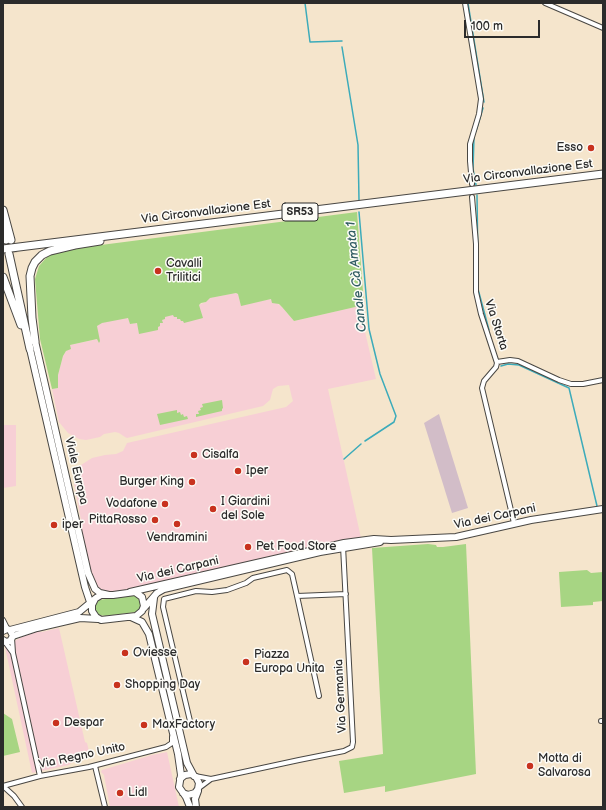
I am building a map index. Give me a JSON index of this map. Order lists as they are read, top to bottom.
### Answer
{
  "streets": {
    "main road": ["Via Circonvallazione Est", "SR53"],
    "street": [
      "Via Storta",
      "Viale Europa",
      "Via dei Carpani",
      "Via Germania",
      "Via Regno Unito"
    ]
  },
  "crossings": [
    ["Via Storta", "Via dei Carpani"],
    ["Viale Europa", "Via dei Carpani"],
    ["Via dei Carpani", "Via Germania"]
  ],
  "water": ["Canale Cà Amata 1"],
  "places": [
    "Esso",
    "Cavalli Trilitici",
    "Cisalfa",
    "Iper",
    "Burger King",
    "Vodafone",
    "I Giardini del Sole",
    "PittaRosso",
    "Vendramini",
    "iper",
    "Pet Food Store",
    "Oviesse",
    "Piazza Europa Unita",
    "Shopping Day",
    "Despar",
    "MaxFactory",
    "Motta di Salvarosa",
    "Lidl"
  ],
  "scale_bar": "100 m"
}
